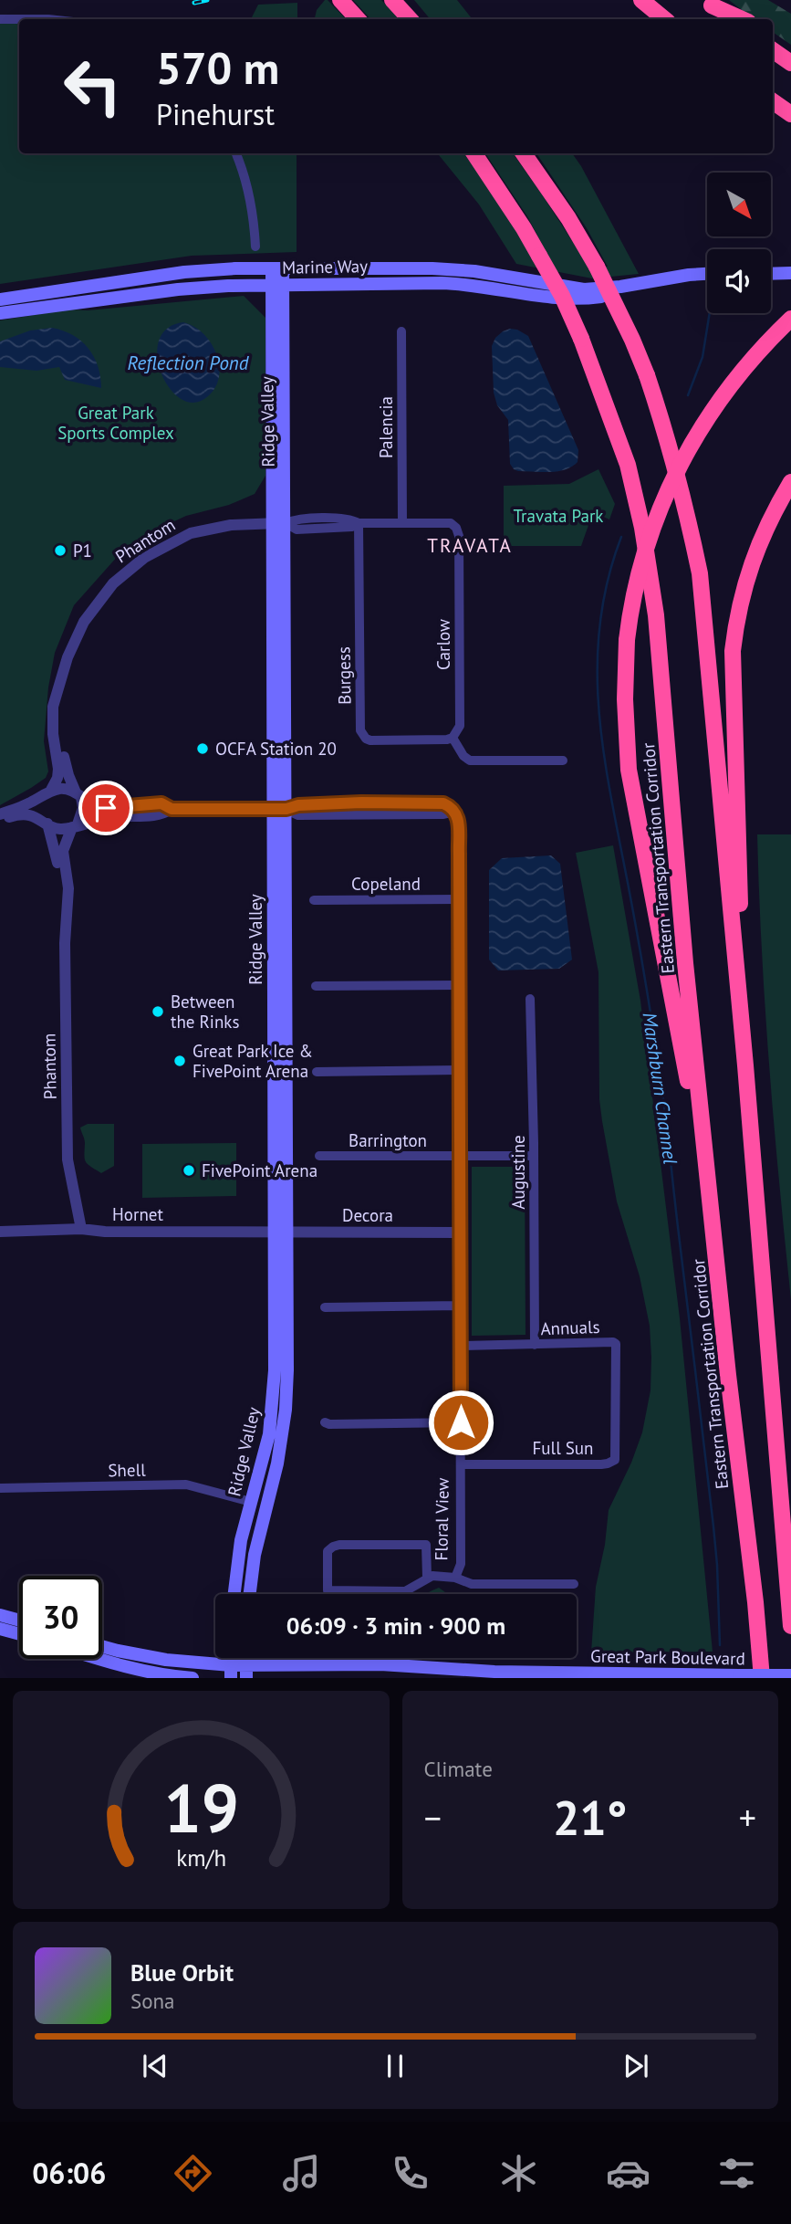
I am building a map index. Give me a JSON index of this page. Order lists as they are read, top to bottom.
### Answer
{
  "streets": {
    "highway": ["Eastern Transportation Corridor"],
    "main road": ["Marine Way", "Ridge Valley", "Great Park Boulevard"],
    "street": [
      "Palencia",
      "Phantom",
      "Carlow",
      "Burgess",
      "Copeland",
      "Barrington",
      "Augustine",
      "Hornet",
      "Decora",
      "Annuals",
      "Full Sun",
      "Shell",
      "Floral View"
    ]
  },
  "crossings": [
    ["Marine Way", "Ridge Valley"],
    ["Ridge Valley", "Phantom"],
    ["Ridge Valley", "Carlow"],
    ["Ridge Valley", "Hornet"],
    ["Ridge Valley", "Decora"],
    ["Ridge Valley", "Shell"],
    ["Ridge Valley", "Floral View"],
    ["Palencia", "Carlow"],
    ["Phantom", "Carlow"],
    ["Phantom", "Hornet"],
    ["Carlow", "Burgess"],
    ["Copeland", "Floral View"],
    ["Barrington", "Augustine"],
    ["Barrington", "Floral View"],
    ["Augustine", "Annuals"],
    ["Hornet", "Decora"],
    ["Decora", "Floral View"],
    ["Annuals", "Full Sun"],
    ["Annuals", "Floral View"],
    ["Full Sun", "Floral View"]
  ],
  "districts": ["TRAVATA"],
  "water": ["Reflection Pond", "Marshburn Channel"],
  "parks": ["Great Park Sports Complex", "Travata Park"],
  "places": [
    "P1",
    "OCFA Station 20",
    "Between the Rinks",
    "Great Park Ice & FivePoint Arena",
    "FivePoint Arena"
  ],
  "north": "bottom right",
  "page": {
    "turn": ["570 m", "Pinehurst"],
    "limit": "30",
    "trip": "06:09 · 3 min · 900 m",
    "tile": "Climate",
    "heat": ["−", "21°", "+"],
    "song": ["Blue Orbit", "Sona"],
    "tabs": "06:06",
    "gauge": ["19", "km/h"]
  }
}
